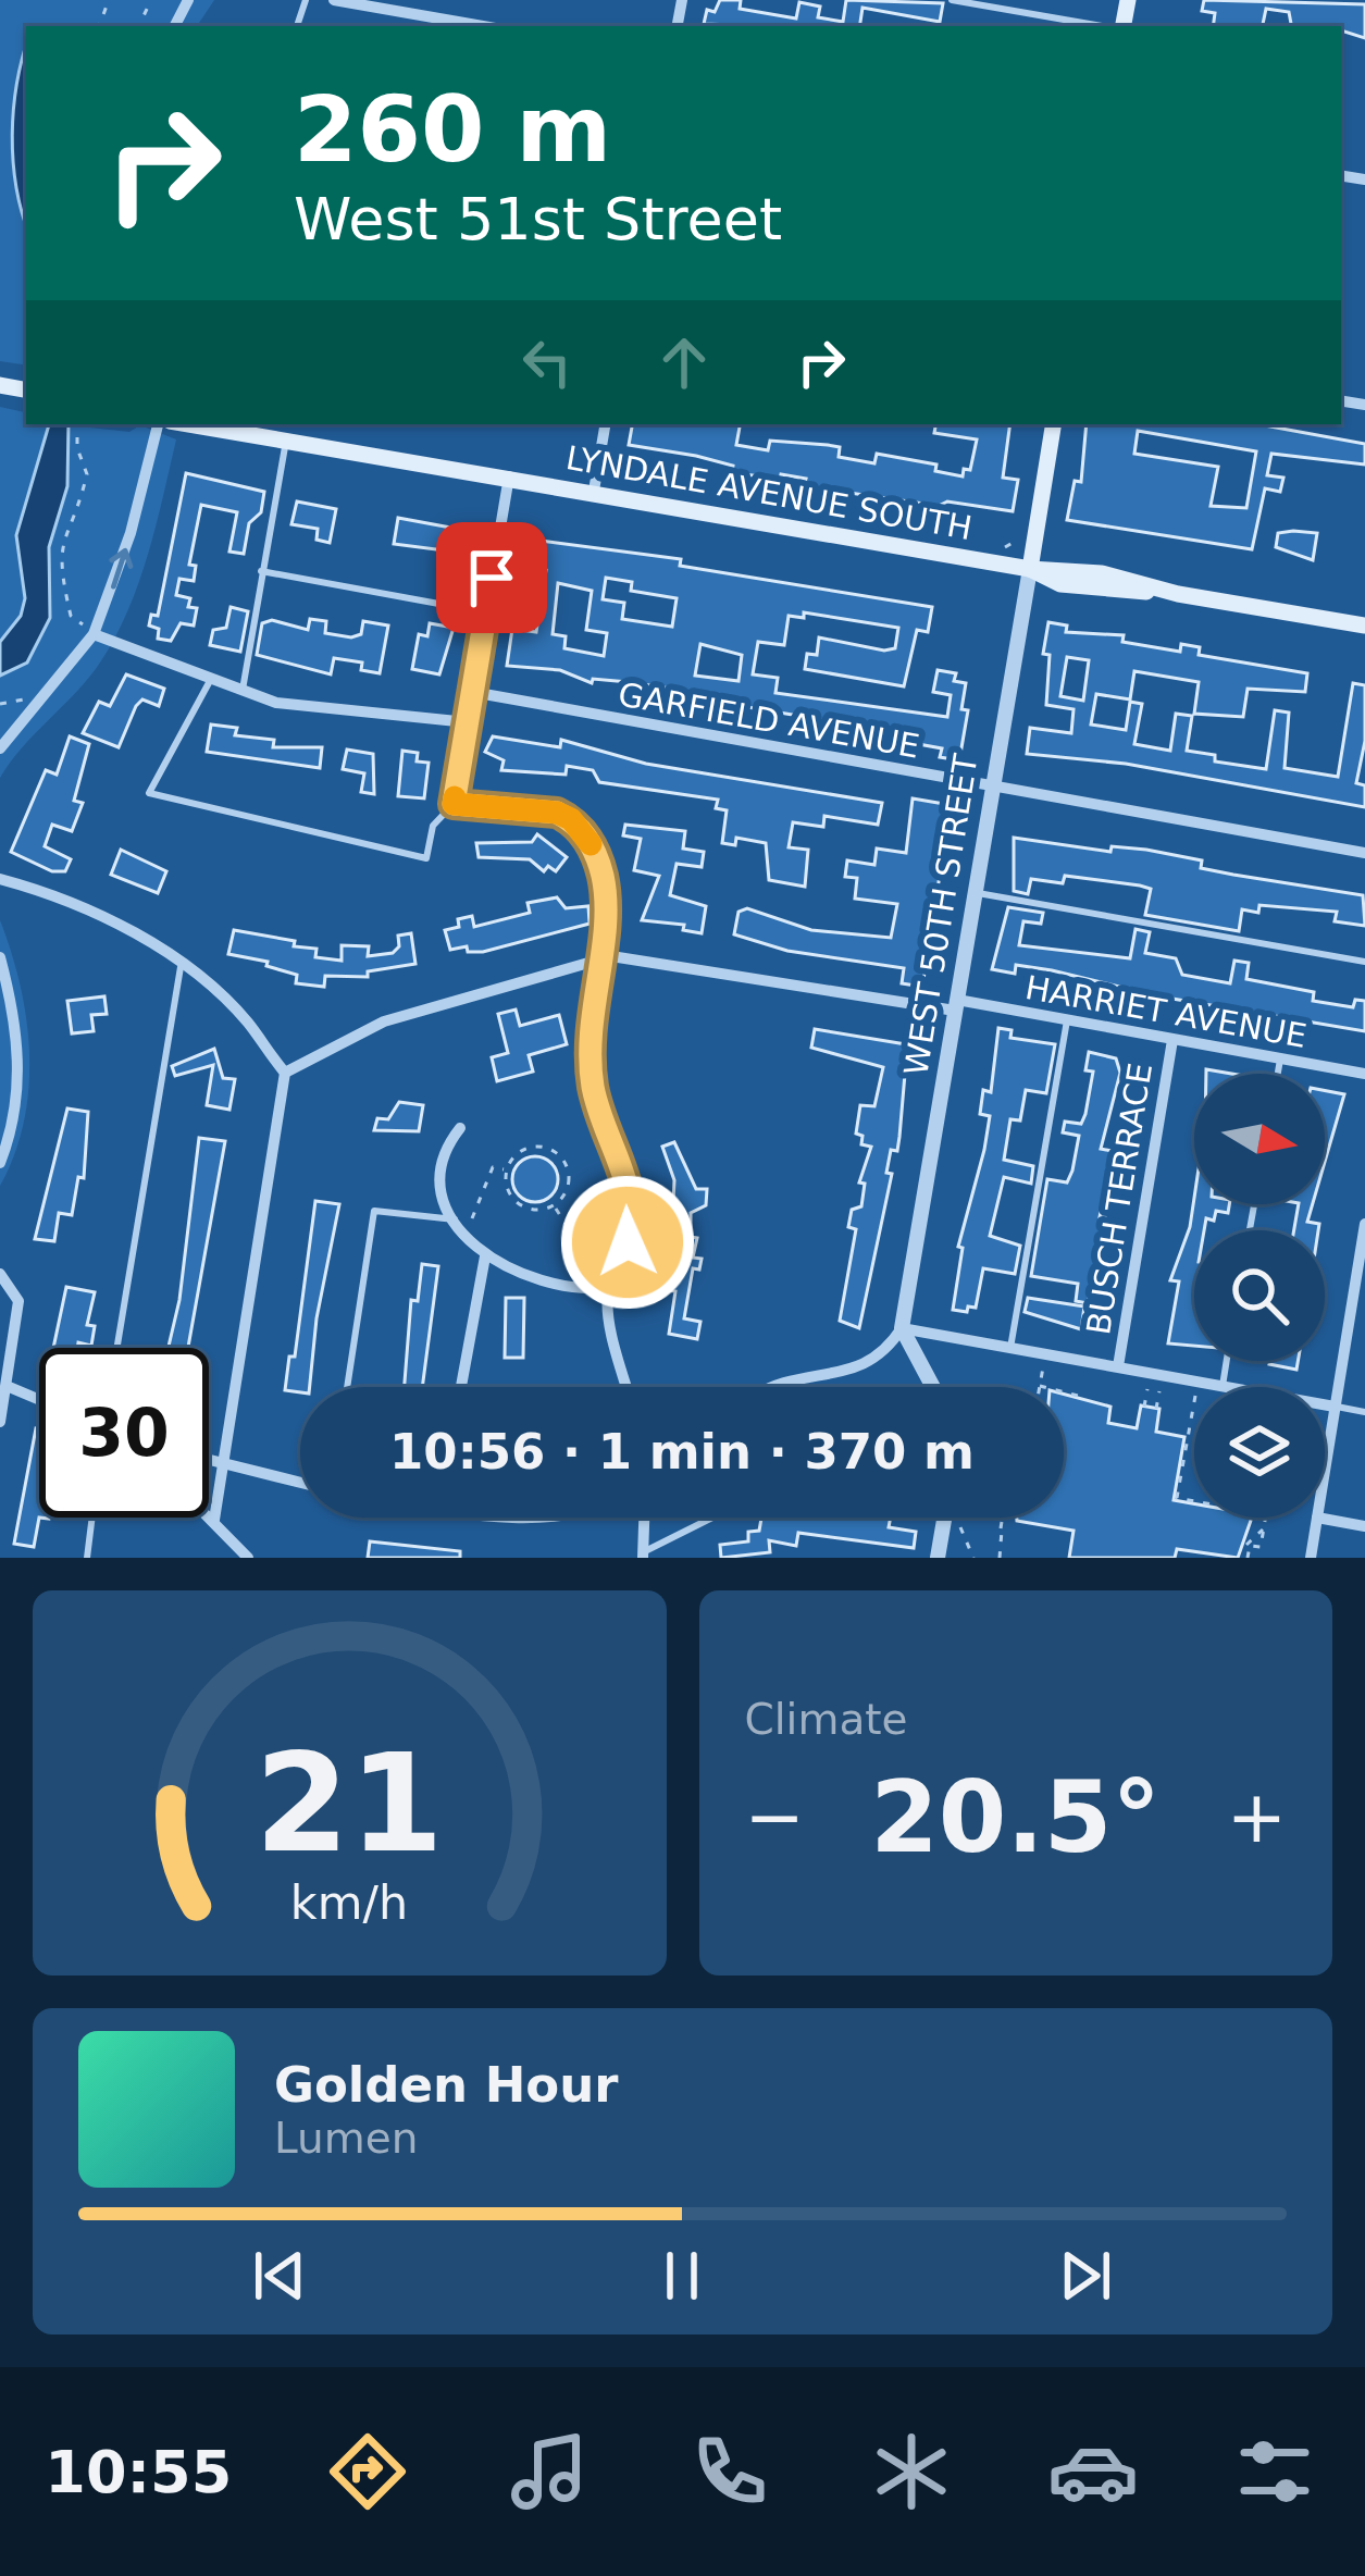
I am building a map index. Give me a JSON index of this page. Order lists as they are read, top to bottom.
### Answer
{
  "streets": {
    "main road": ["LYNDALE AVENUE SOUTH", "WEST 50TH STREET"],
    "street": ["GARFIELD AVENUE", "HARRIET AVENUE", "BUSCH TERRACE"]
  },
  "crossings": [
    ["LYNDALE AVENUE SOUTH", "WEST 50TH STREET"],
    ["GARFIELD AVENUE", "WEST 50TH STREET"],
    ["WEST 50TH STREET", "HARRIET AVENUE"],
    ["HARRIET AVENUE", "BUSCH TERRACE"]
  ],
  "north": "right",
  "page": {
    "turn": ["260 m", "West 51st Street"],
    "limit": "30",
    "trip": "10:56 · 1 min · 370 m",
    "tile": "Climate",
    "heat": ["−", "20.5°", "+"],
    "song": ["Golden Hour", "Lumen"],
    "tabs": "10:55",
    "gauge": ["21", "km/h"]
  }
}
